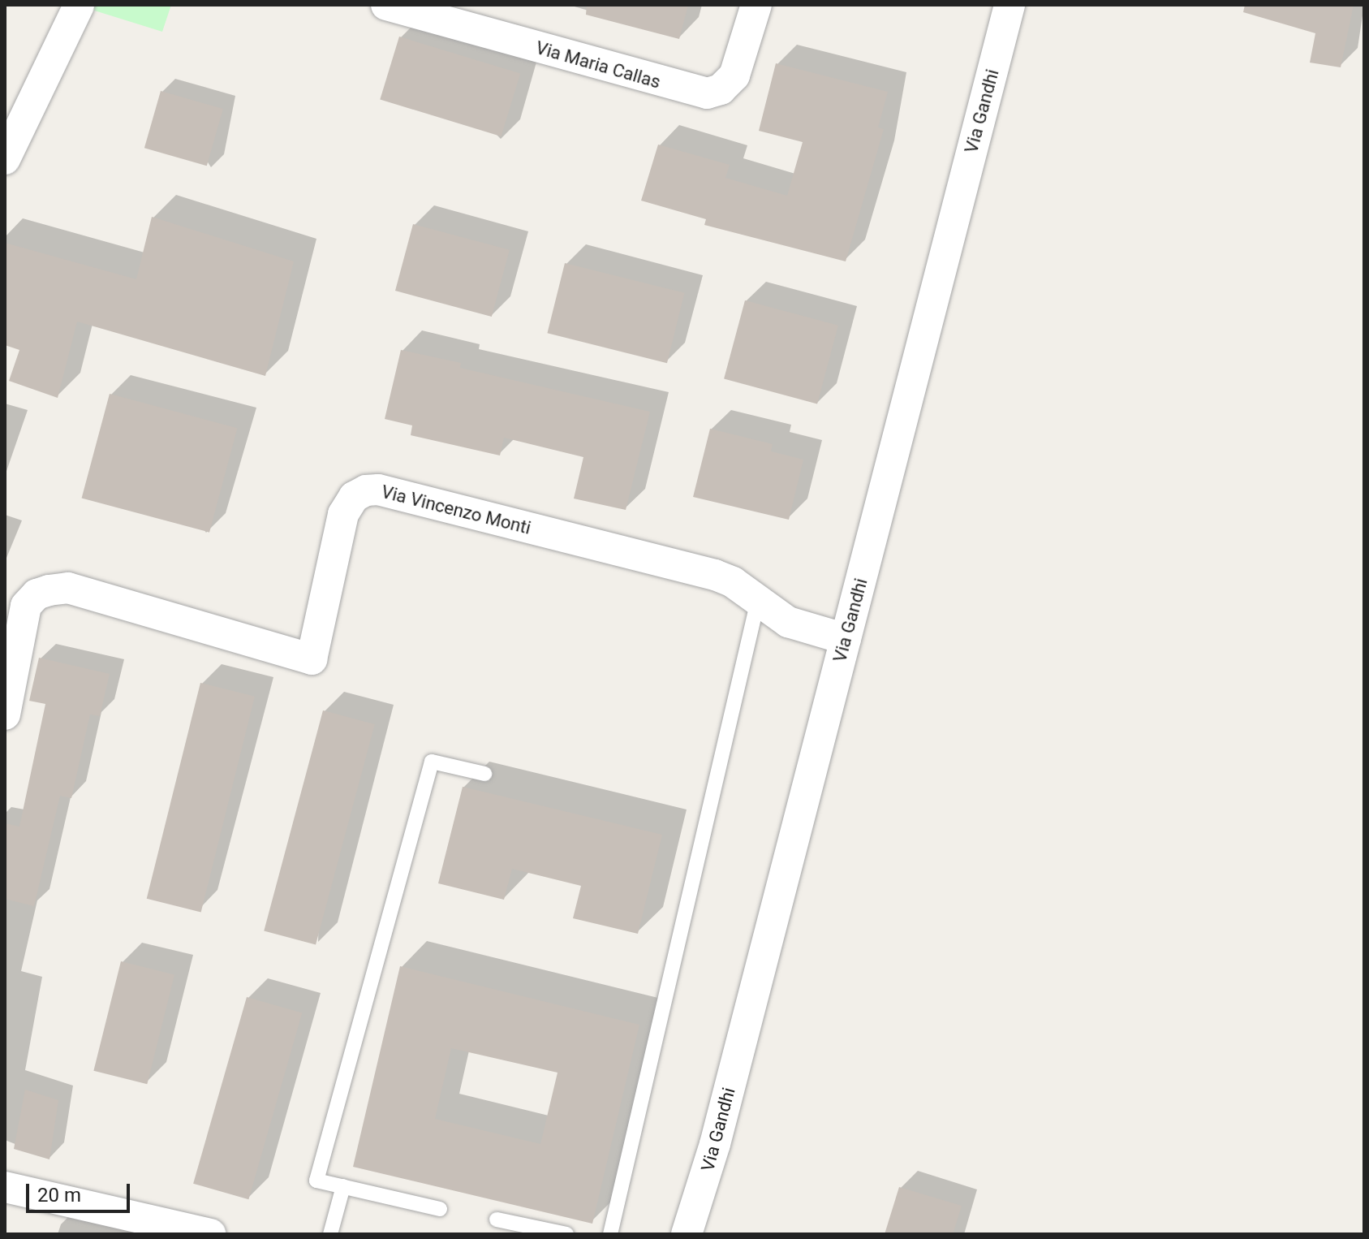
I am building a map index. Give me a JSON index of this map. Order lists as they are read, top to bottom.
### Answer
{
  "streets": {
    "street": ["Via Maria Callas", "Via Gandhi", "Via Vincenzo Monti"]
  },
  "crossings": [
    ["Via Gandhi", "Via Vincenzo Monti"]
  ],
  "scale_bar": "20 m"
}
